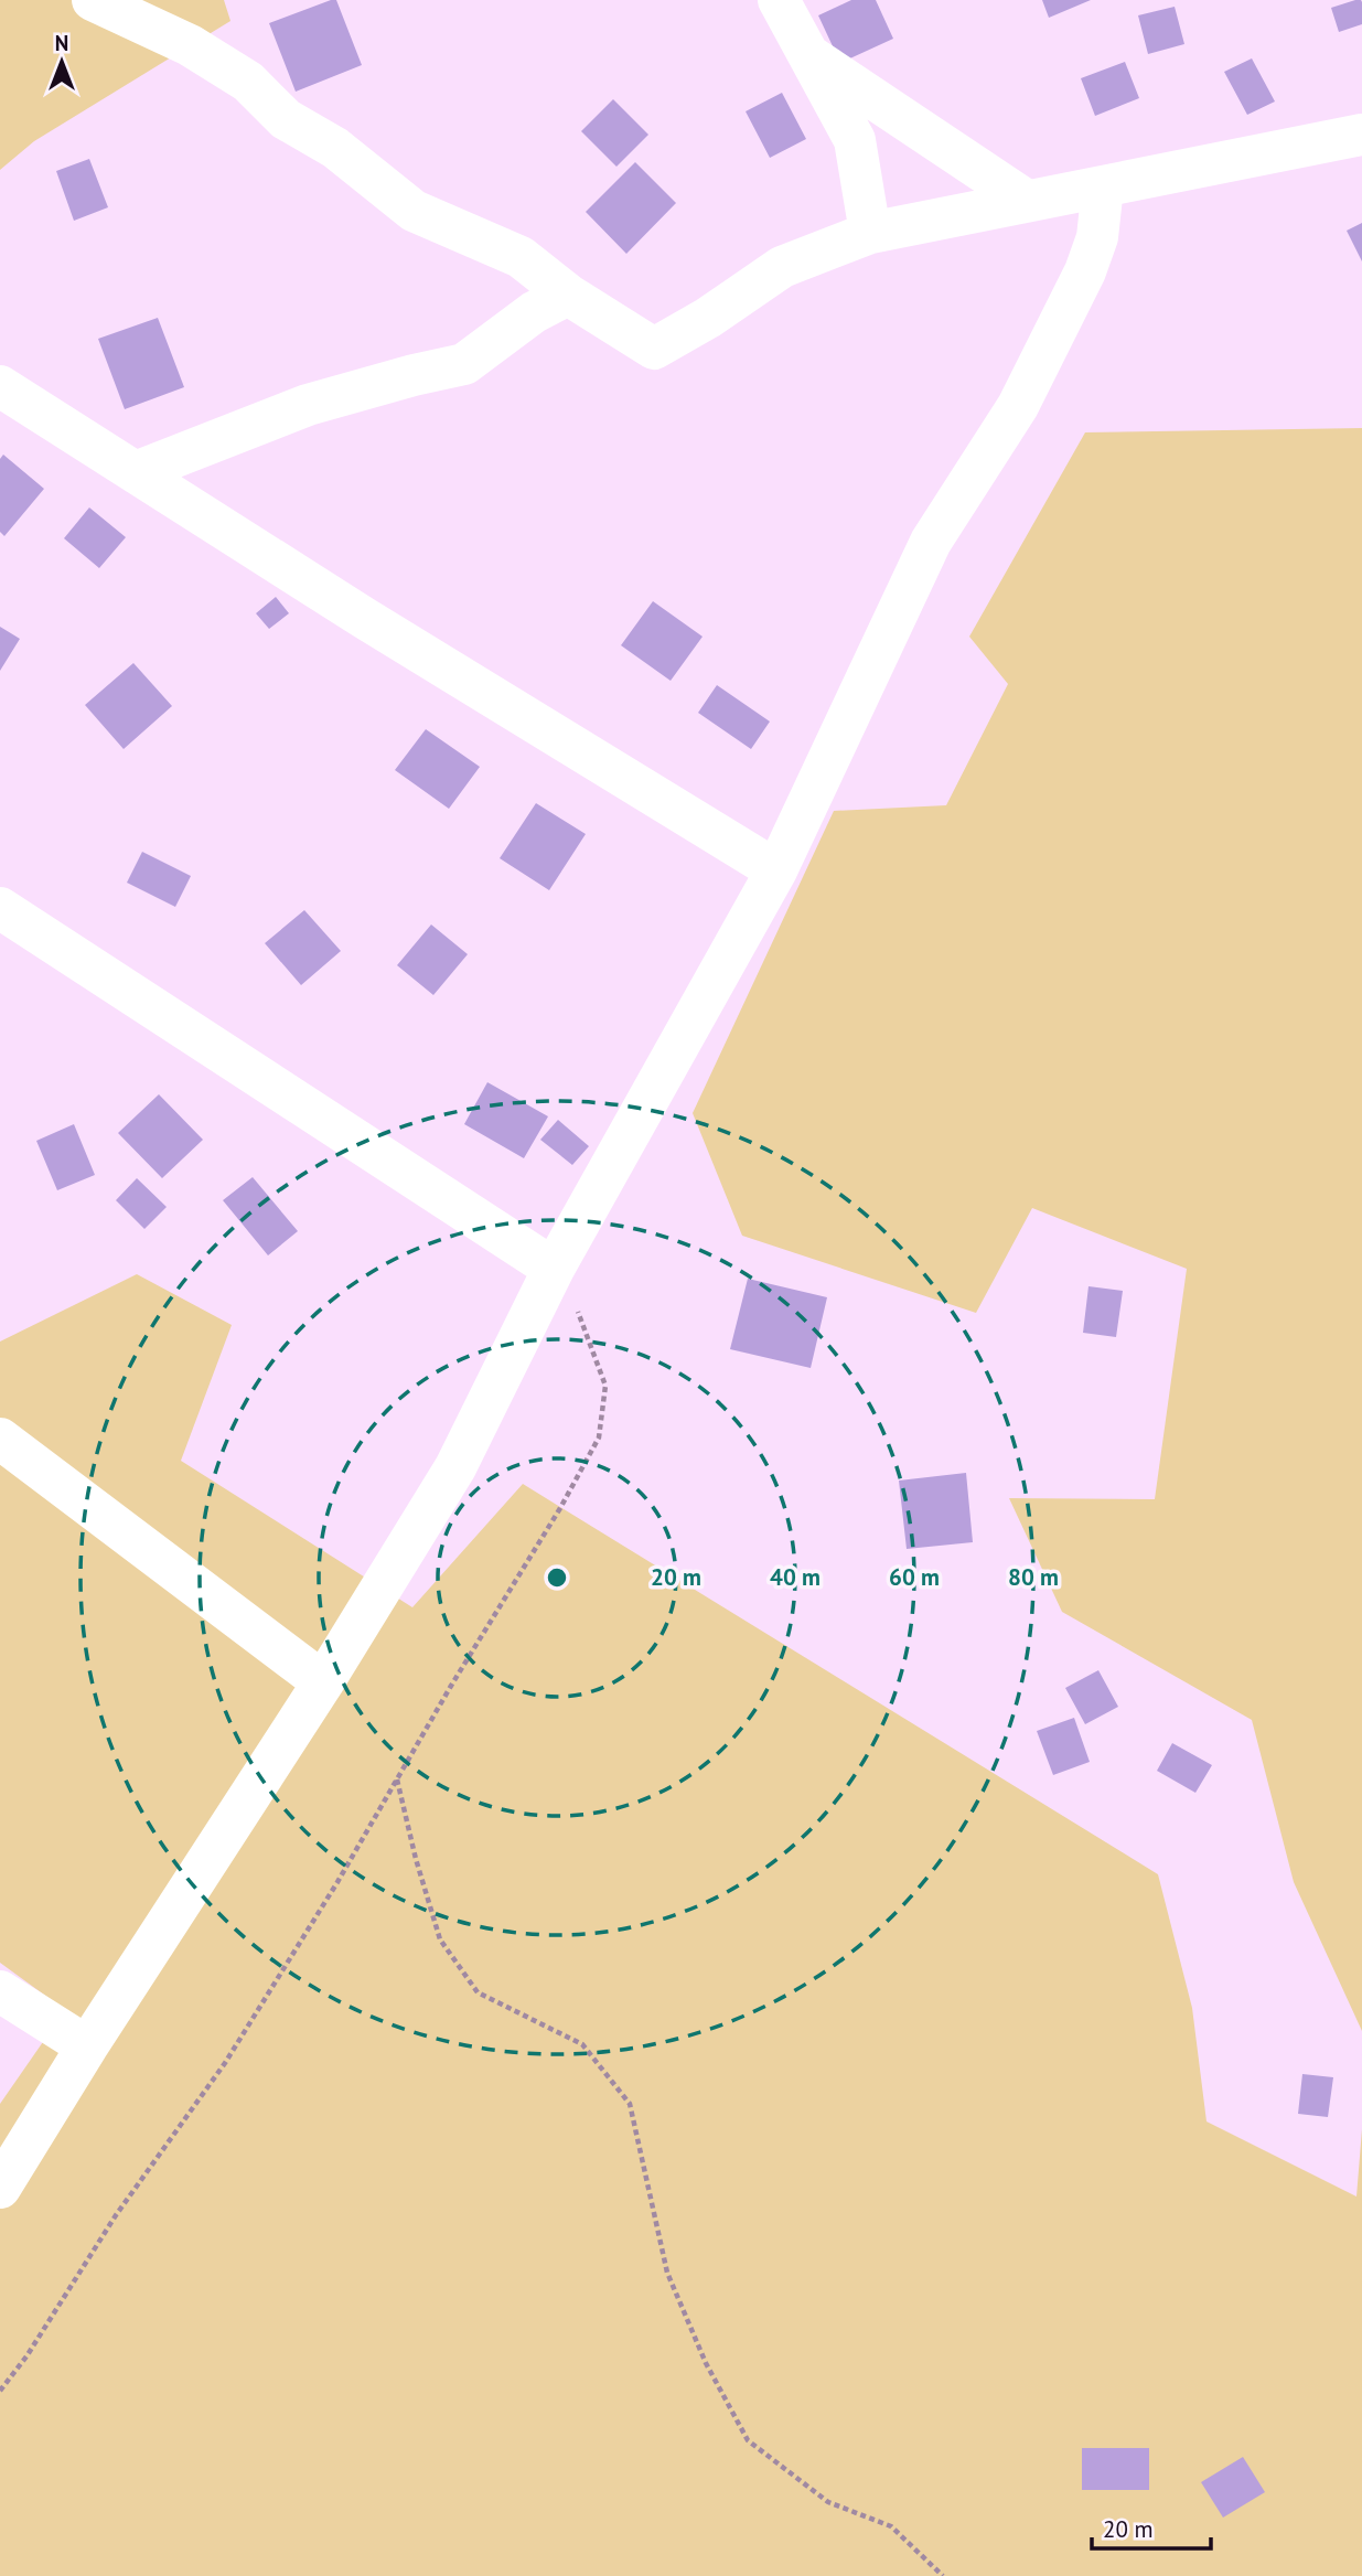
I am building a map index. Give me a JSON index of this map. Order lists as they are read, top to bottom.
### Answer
{
  "scale_bar": "20 m",
  "north": "top",
  "rings": [
    "20 m",
    "40 m",
    "60 m",
    "80 m"
  ]
}
